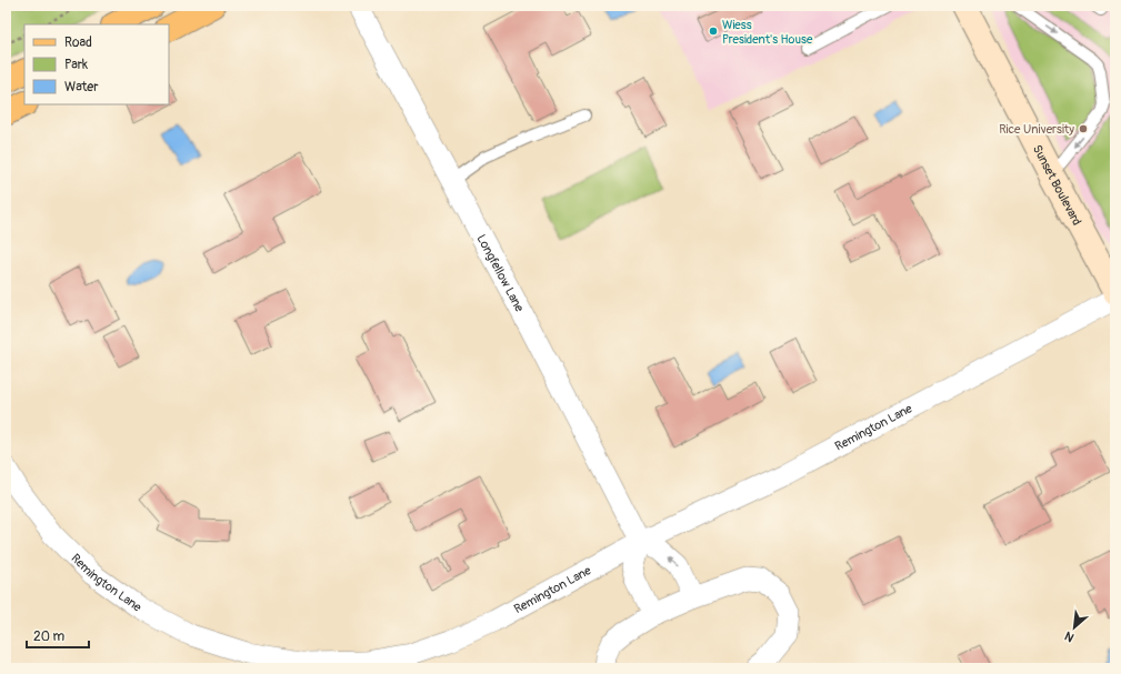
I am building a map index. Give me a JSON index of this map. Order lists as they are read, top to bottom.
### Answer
{
  "streets": {
    "main road": ["Sunset Boulevard"],
    "street": ["Longfellow Lane", "Remington Lane"]
  },
  "crossings": [
    ["Longfellow Lane", "Remington Lane"]
  ],
  "places": ["Wiess President's House", "Rice University"],
  "legend": ["Road", "Park", "Water"],
  "scale_bar": "20 m",
  "north": "bottom left"
}
